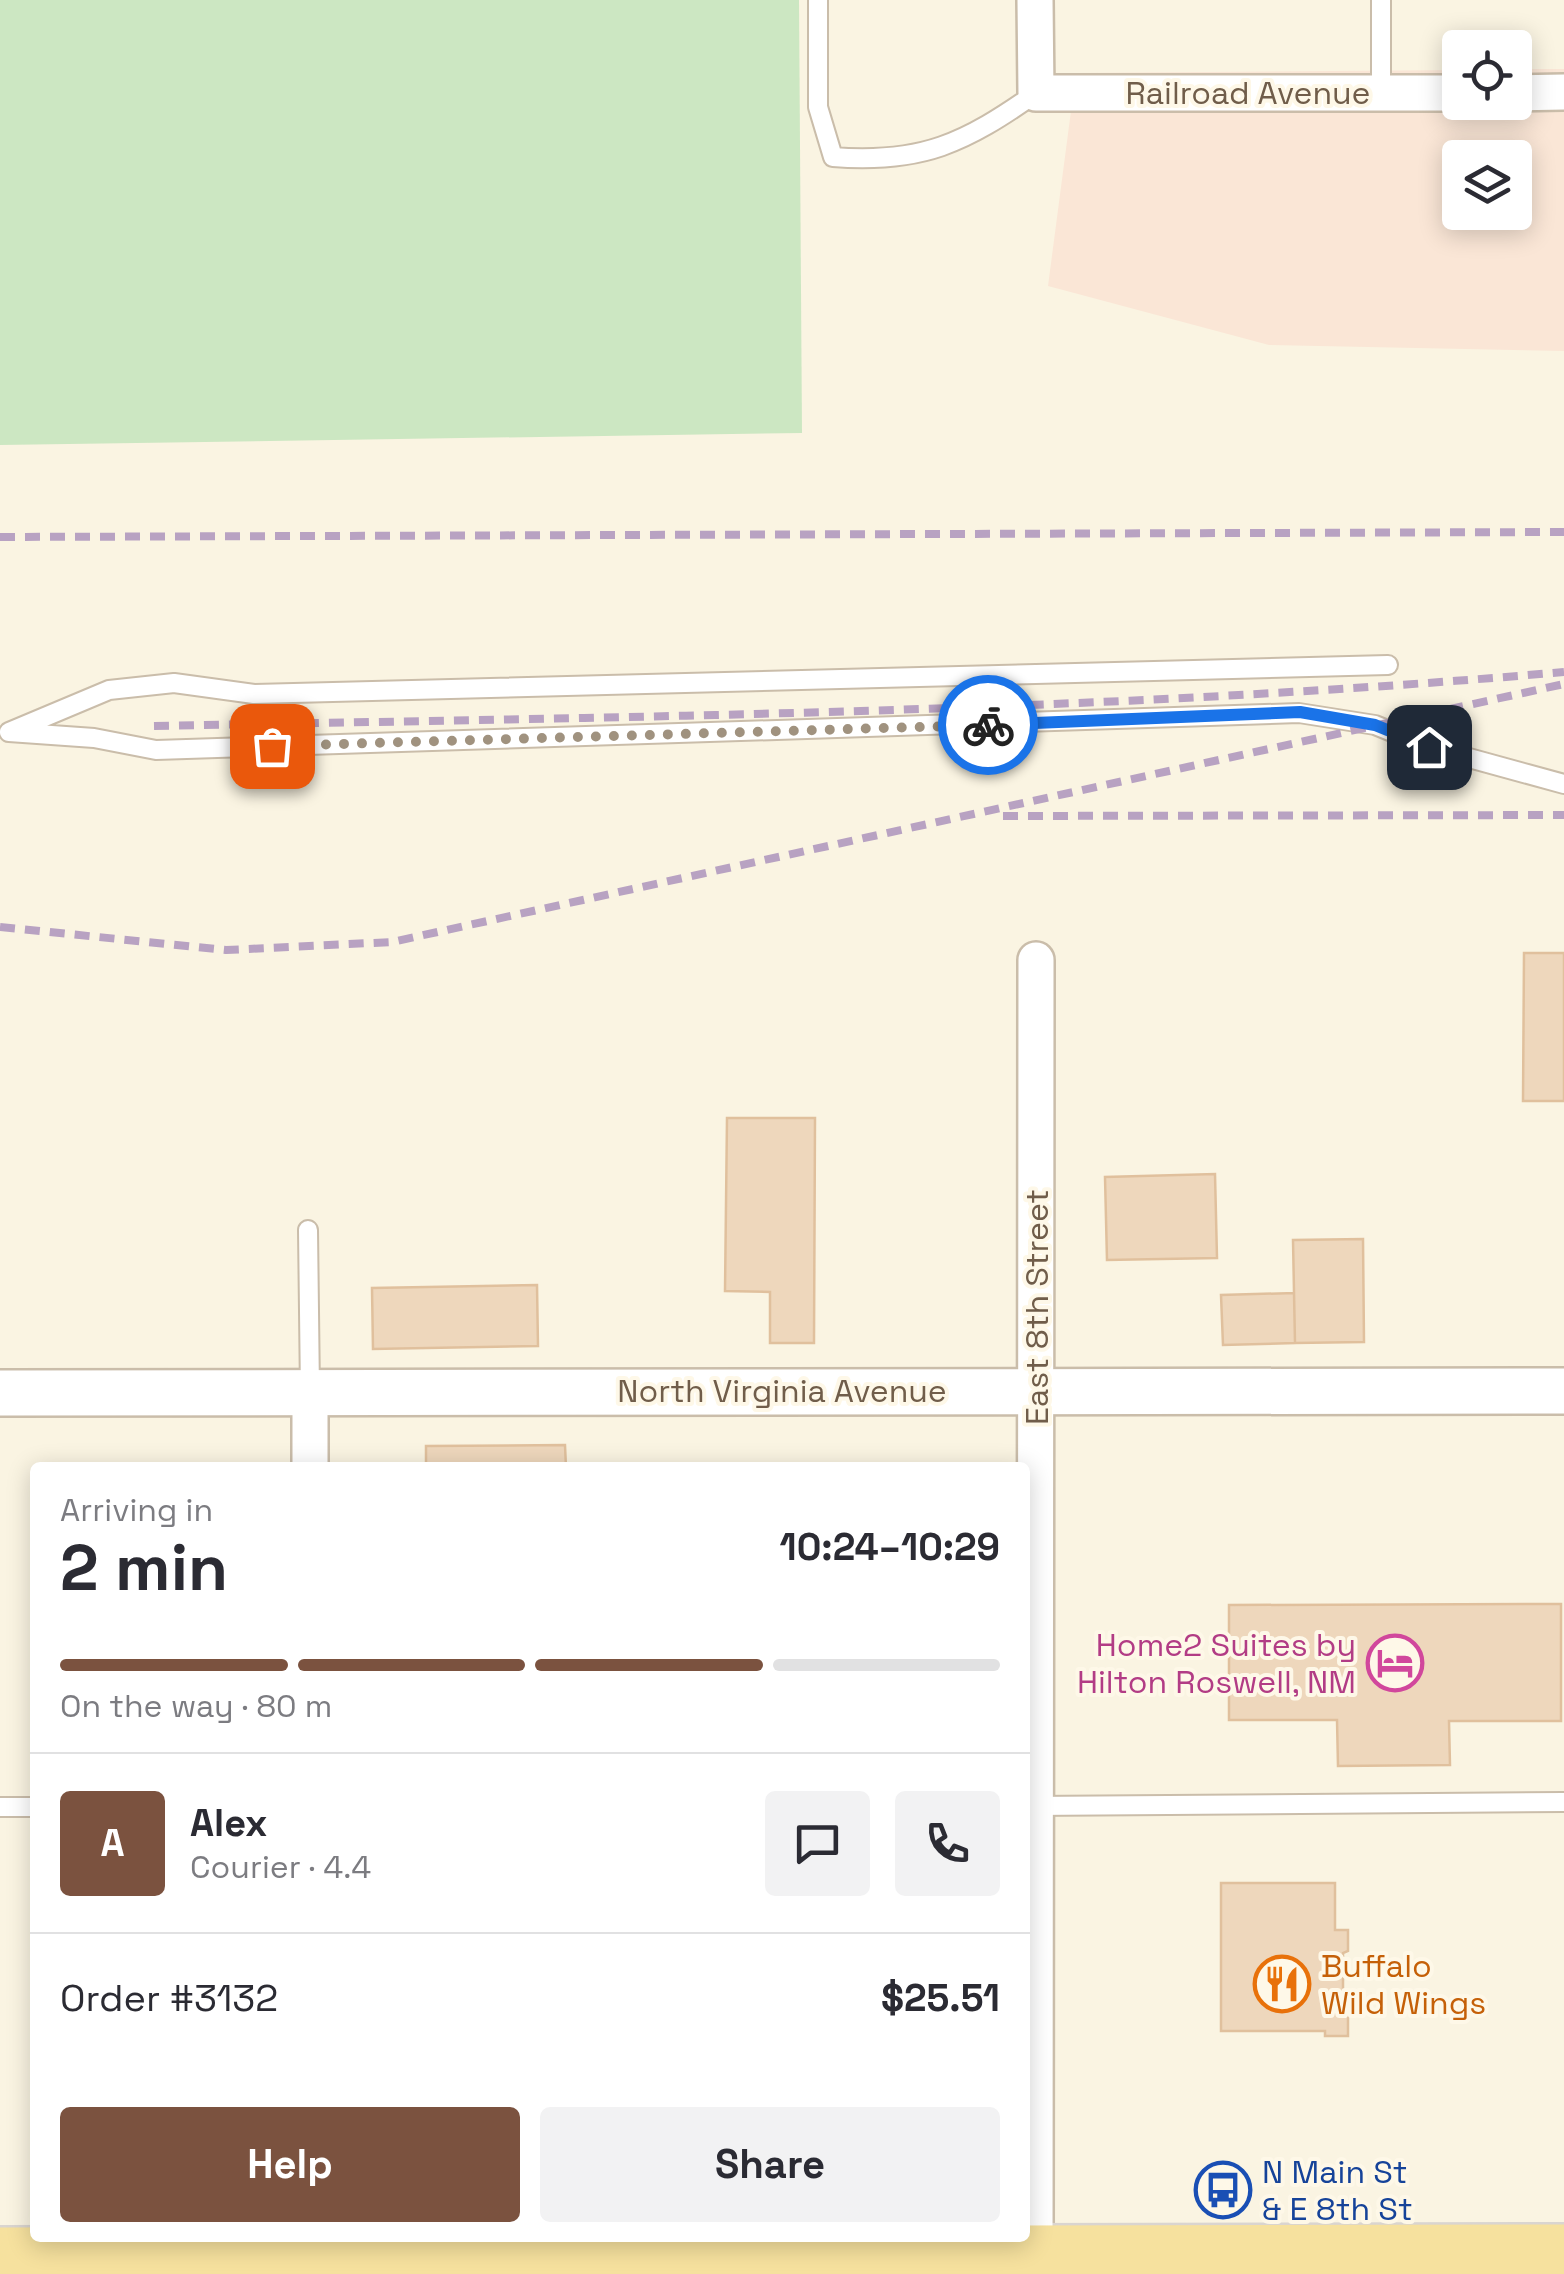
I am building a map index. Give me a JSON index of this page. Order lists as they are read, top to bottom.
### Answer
{
  "streets": {
    "street": ["Railroad Avenue", "East 8th Street", "North Virginia Avenue"]
  },
  "crossings": [
    ["East 8th Street", "North Virginia Avenue"]
  ],
  "places": {
    "hotel": ["Home2 Suites by Hilton Roswell, NM"],
    "restaurant": ["Buffalo Wild Wings"],
    "bus stop": ["N Main St & E 8th St"]
  },
  "page": {
    "heading": ["2 min", "Arriving in", "10:24–10:29"],
    "panel": [
      "Alex",
      "Courier · 4.4",
      "Order #3132",
      "$25.51"
    ],
    "bar": "On the way · 80 m",
    "round": "A",
    "buttons": ["Help", "Share"]
  }
}
